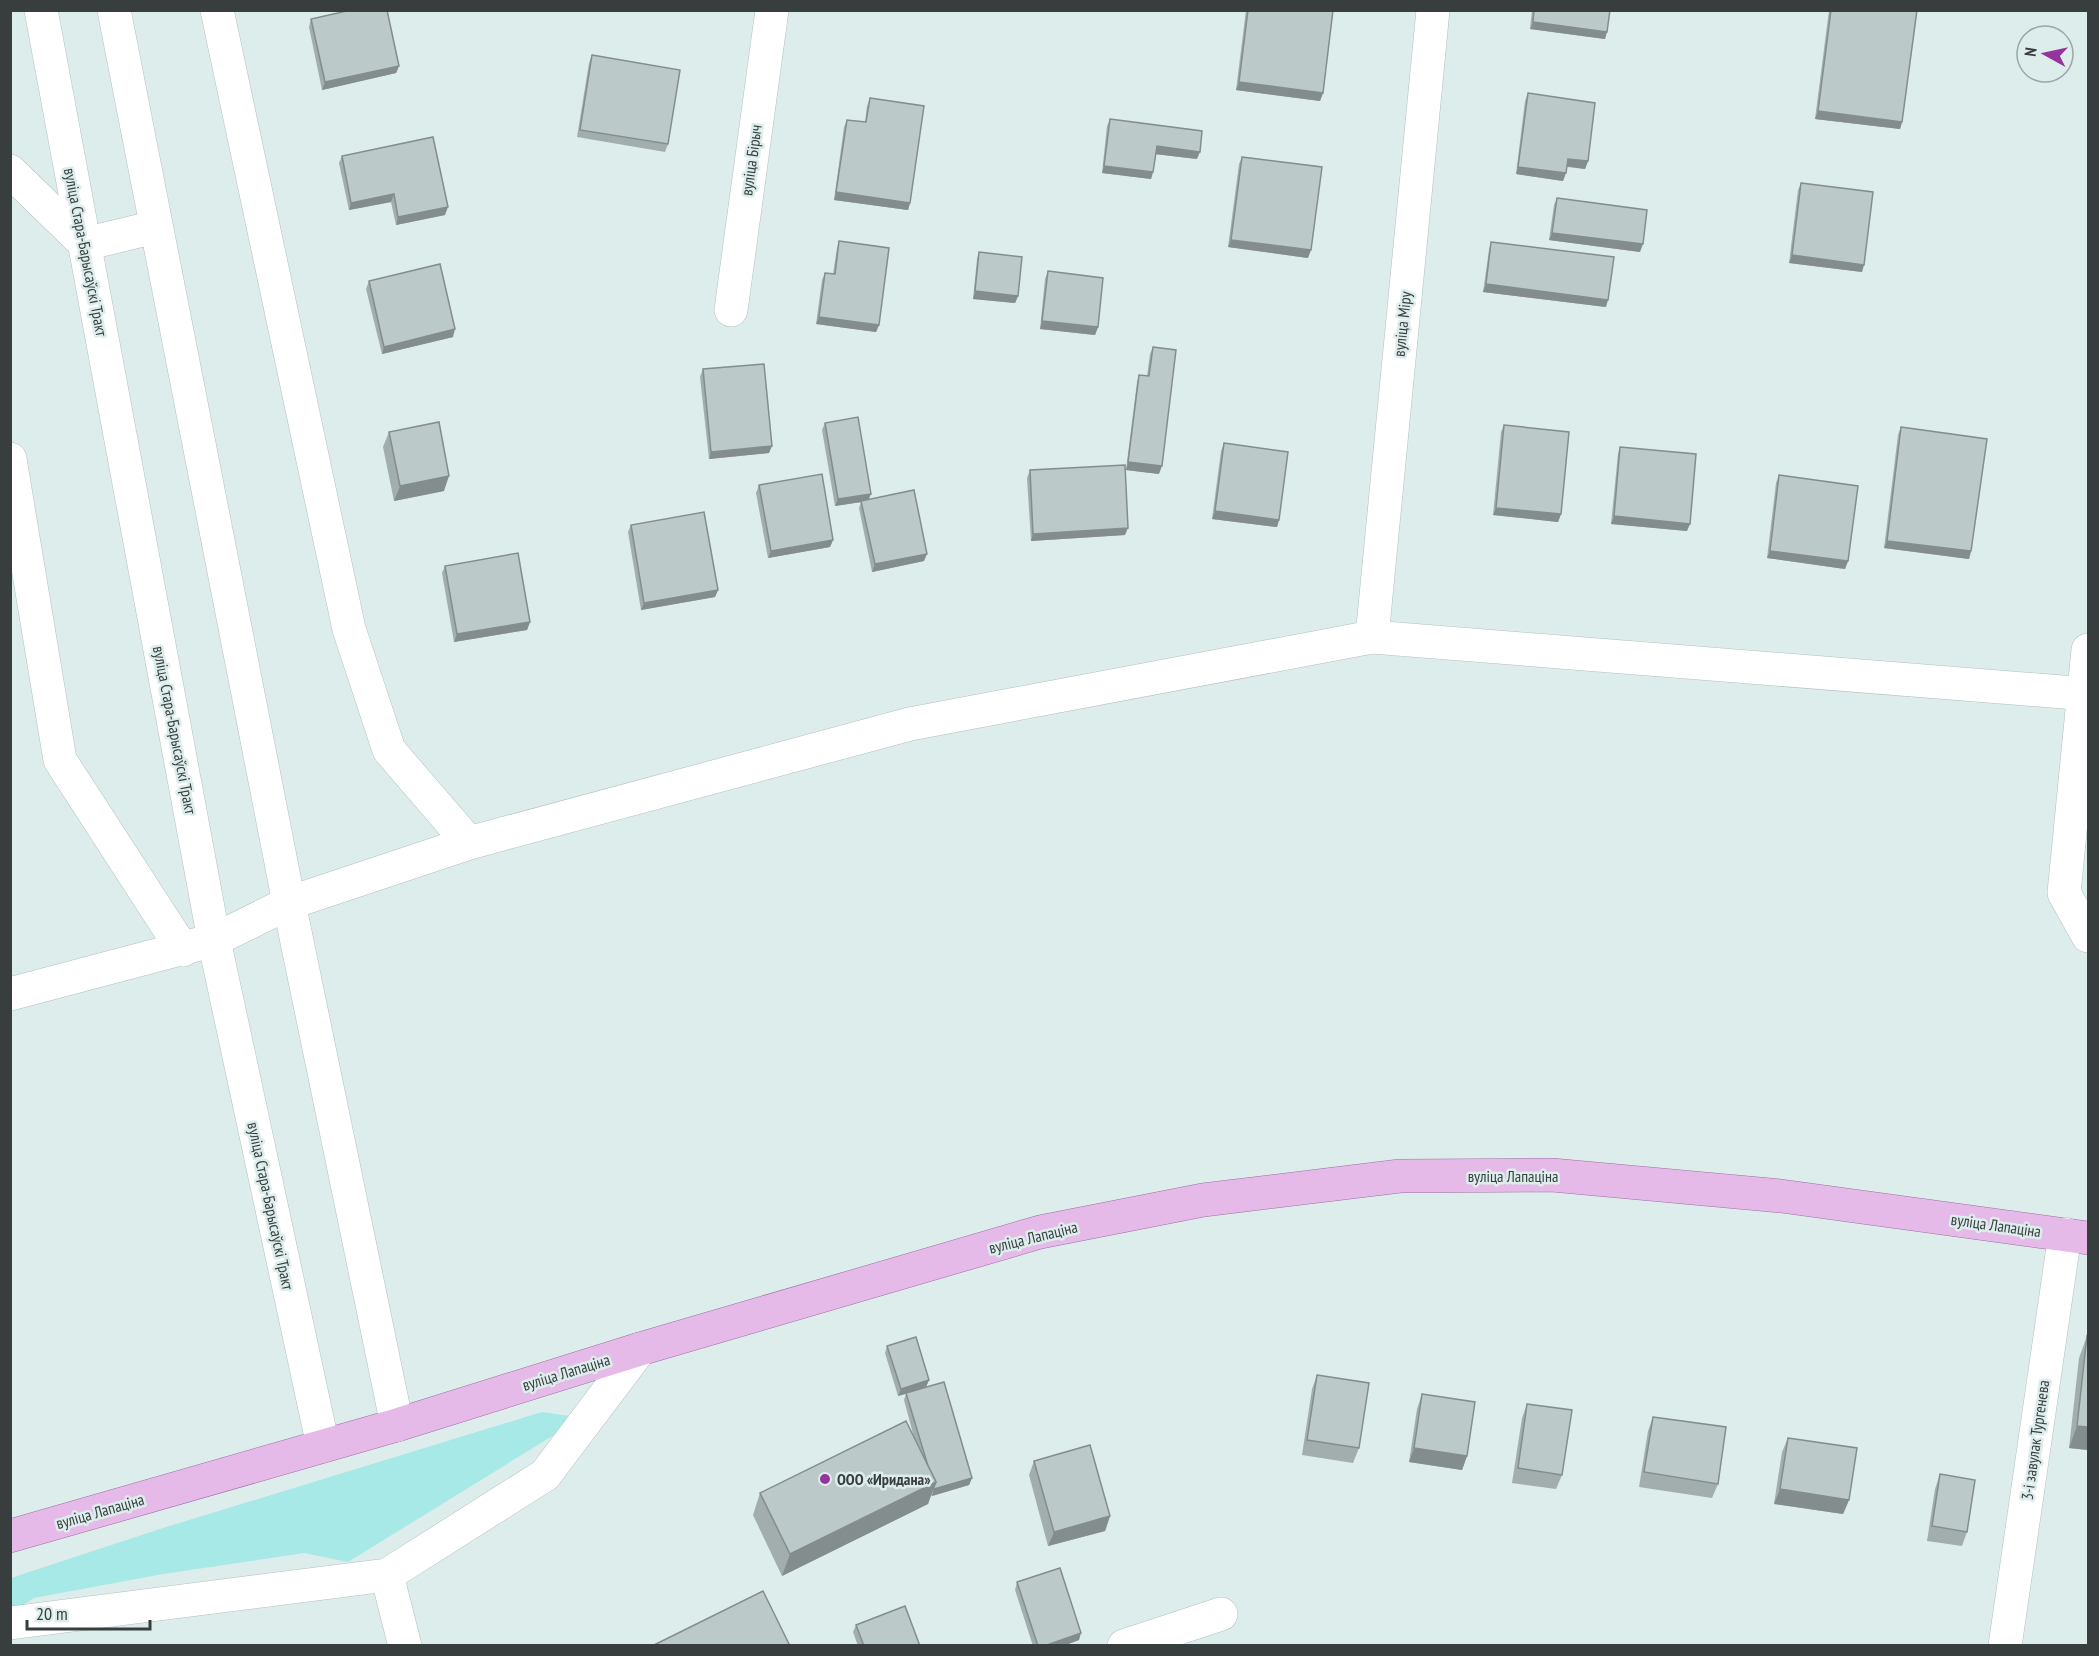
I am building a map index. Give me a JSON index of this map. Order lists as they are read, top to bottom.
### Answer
{
  "streets": {
    "main road": ["вуліца Лапаціна"],
    "street": [
      "вуліца Бірыч",
      "вуліца Стара-Барысаўскі Тракт",
      "вуліца Міру",
      "3-і завулак Тургенева"
    ]
  },
  "crossings": [
    ["вуліца Стара-Барысаўскі Тракт", "вуліца Лапаціна"],
    ["вуліца Лапаціна", "3-і завулак Тургенева"]
  ],
  "places": ["ООО «Иридана»"],
  "scale_bar": "20 m",
  "north": "left"
}
